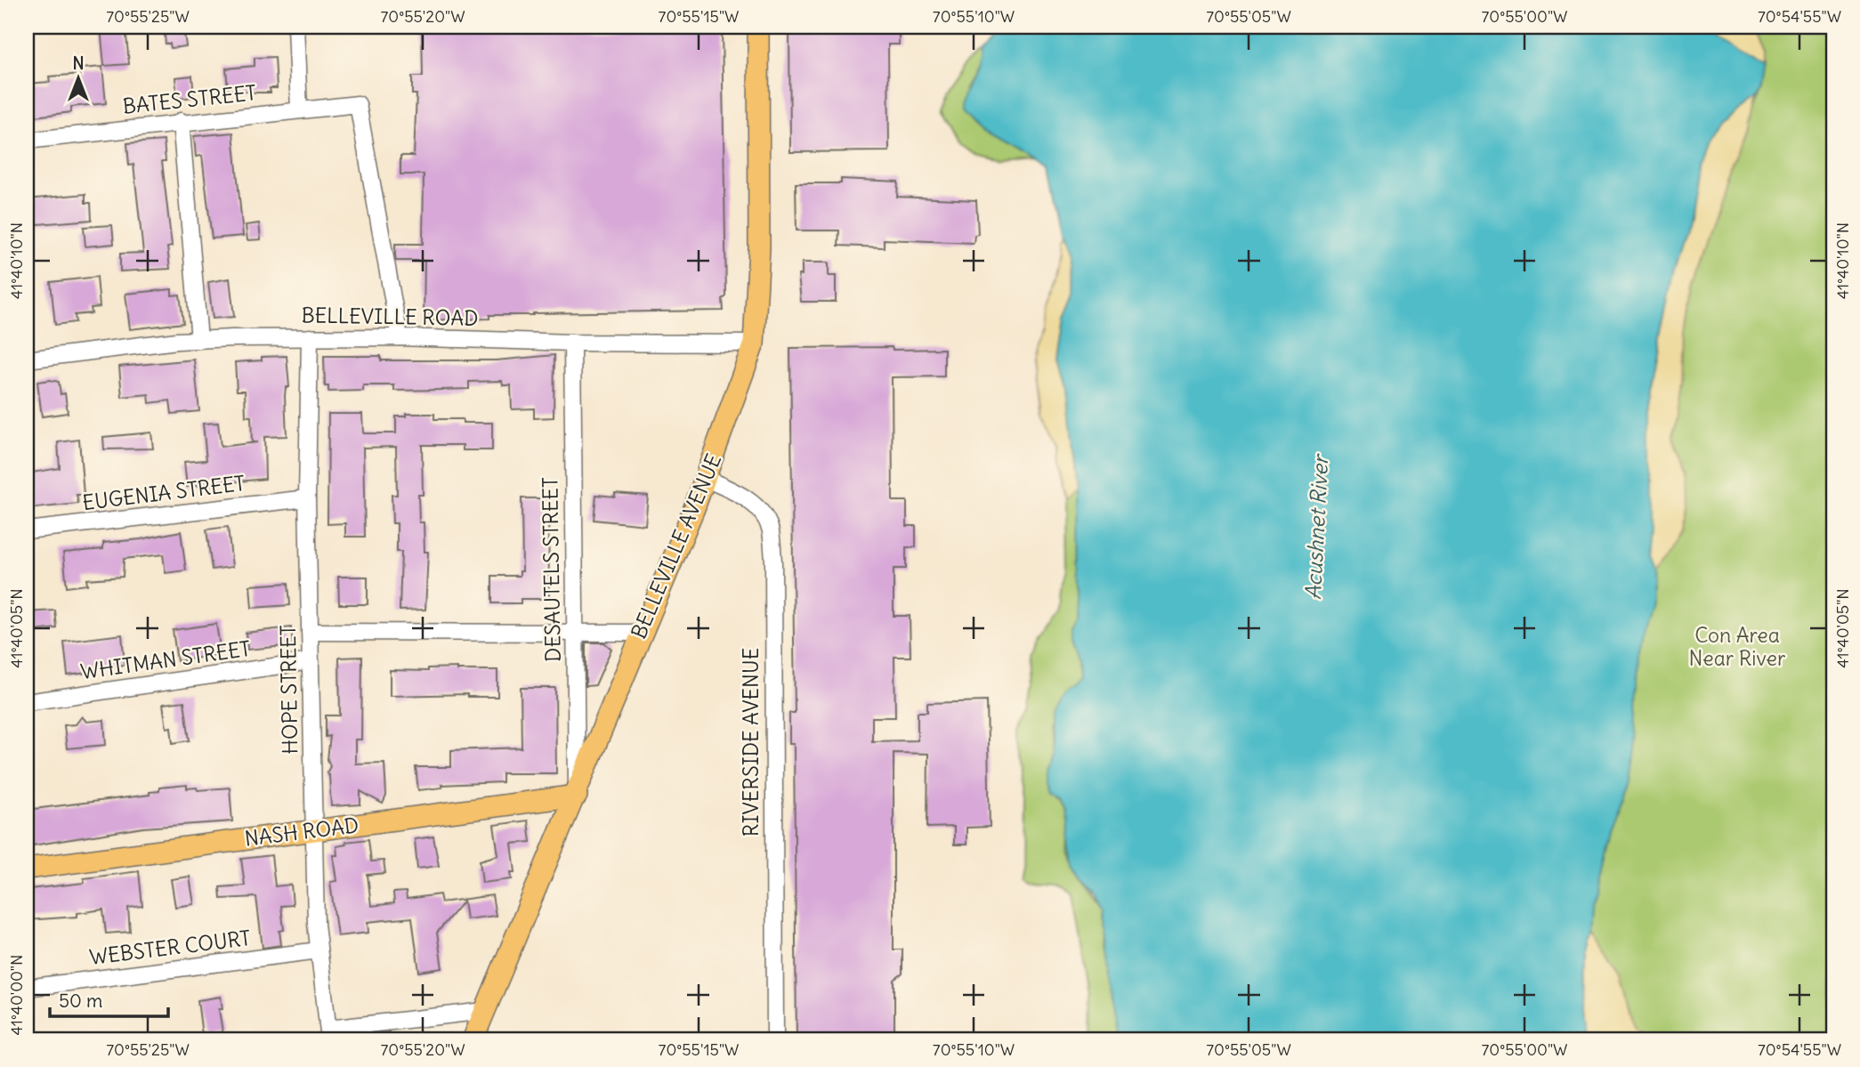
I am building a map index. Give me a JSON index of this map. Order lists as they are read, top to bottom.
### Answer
{
  "streets": {
    "main road": ["BELLEVILLE AVENUE", "NASH ROAD"],
    "street": [
      "BATES STREET",
      "BELLEVILLE ROAD",
      "EUGENIA STREET",
      "DESAUTELS STREET",
      "WHITMAN STREET",
      "HOPE STREET",
      "RIVERSIDE AVENUE",
      "WEBSTER COURT"
    ]
  },
  "crossings": [
    ["BATES STREET", "BELLEVILLE ROAD"],
    ["BELLEVILLE ROAD", "BELLEVILLE AVENUE"],
    ["BELLEVILLE ROAD", "DESAUTELS STREET"],
    ["BELLEVILLE ROAD", "HOPE STREET"],
    ["EUGENIA STREET", "HOPE STREET"],
    ["BELLEVILLE AVENUE", "DESAUTELS STREET"],
    ["BELLEVILLE AVENUE", "RIVERSIDE AVENUE"],
    ["BELLEVILLE AVENUE", "NASH ROAD"],
    ["DESAUTELS STREET", "NASH ROAD"],
    ["WHITMAN STREET", "HOPE STREET"],
    ["HOPE STREET", "NASH ROAD"],
    ["HOPE STREET", "WEBSTER COURT"]
  ],
  "water": ["Acushnet River"],
  "parks": ["Con Area Near River"],
  "scale_bar": "50 m",
  "north": "top",
  "coordinates": [
    "70°55'25\"W",
    "70°55'20\"W",
    "70°55'15\"W",
    "70°55'10\"W",
    "70°55'05\"W",
    "70°55'00\"W",
    "70°54'55\"W",
    "41°40'10\"N",
    "41°40'05\"N",
    "41°40'00\"N"
  ]
}
